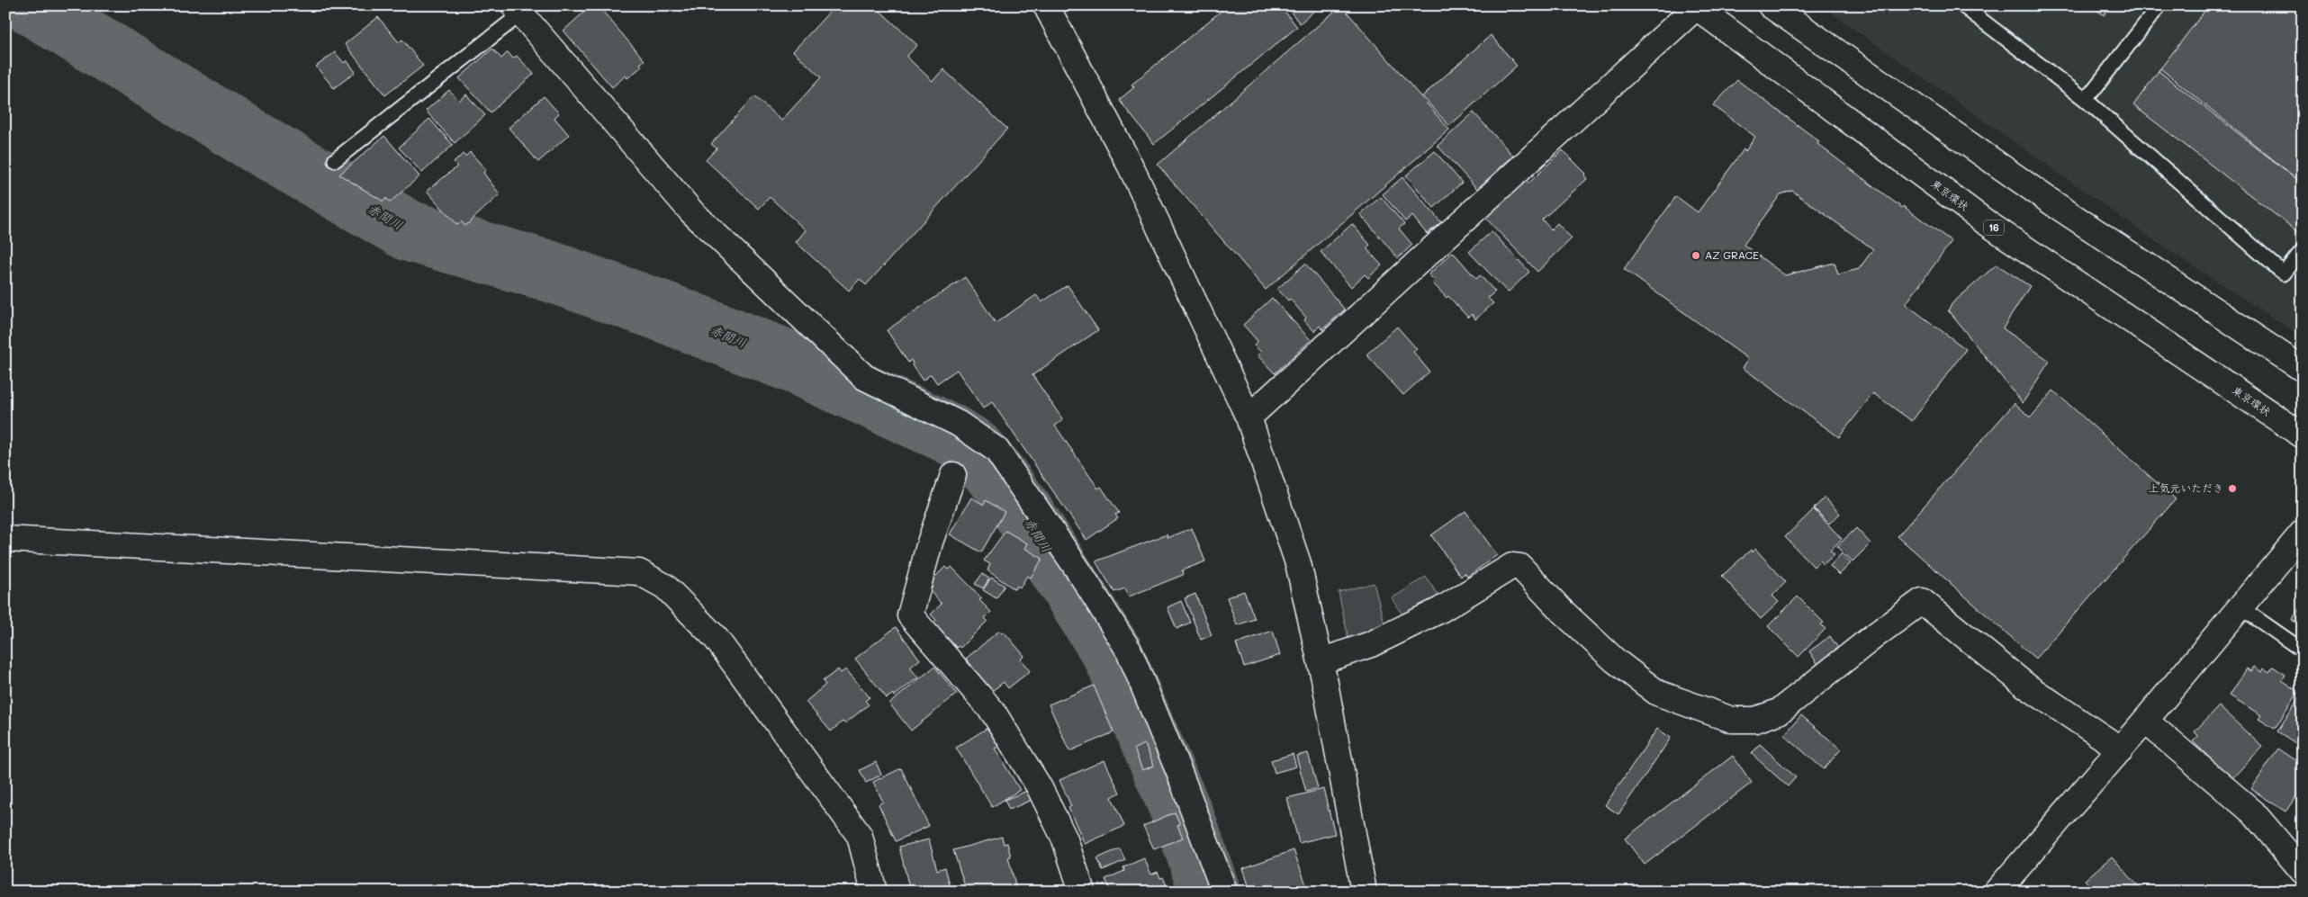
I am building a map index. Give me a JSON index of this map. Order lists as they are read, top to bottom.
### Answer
{
  "streets": {
    "main road": ["東京環状", "16"]
  },
  "water": ["赤間川"],
  "places": ["AZ GRACE", "上気元いただき"]
}
